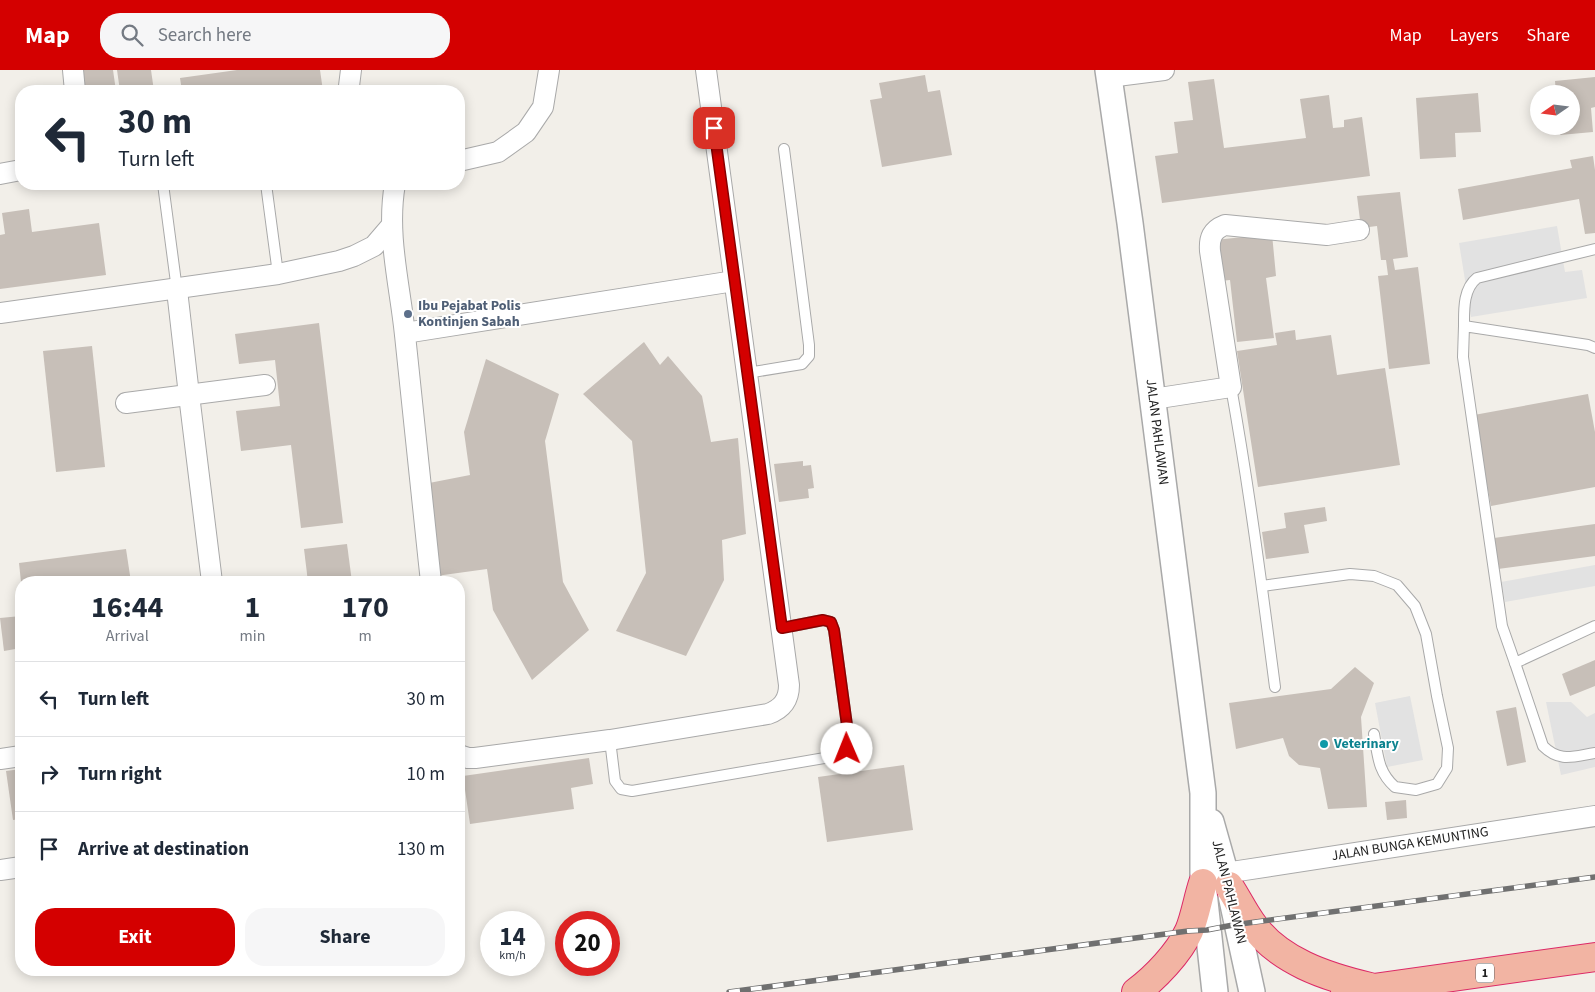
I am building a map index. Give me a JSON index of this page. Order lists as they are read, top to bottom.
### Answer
{
  "streets": {
    "highway": ["1"],
    "street": ["JALAN PAHLAWAN", "JALAN BUNGA KEMUNTING"]
  },
  "crossings": [
    ["JALAN PAHLAWAN", "JALAN BUNGA KEMUNTING"]
  ],
  "places": ["Ibu Pejabat Polis Kontinjen Sabah", "Veterinary"],
  "north": "left",
  "page": {
    "header": "Map",
    "search": "Search here",
    "nav": ["Map", "Layers", "Share"],
    "turn": ["30 m", "Turn left"],
    "eta": [
      "16:44",
      "Arrival",
      "1",
      "min",
      "170",
      "m"
    ],
    "list": [
      {
        "name": "Turn left",
        "value": "30 m"
      },
      {
        "name": "Turn right",
        "value": "10 m"
      },
      {
        "name": "Arrive at destination",
        "value": "130 m"
      }
    ],
    "buttons": ["Exit", "Share"],
    "speed": "14 km/h",
    "limit": "20"
  }
}
